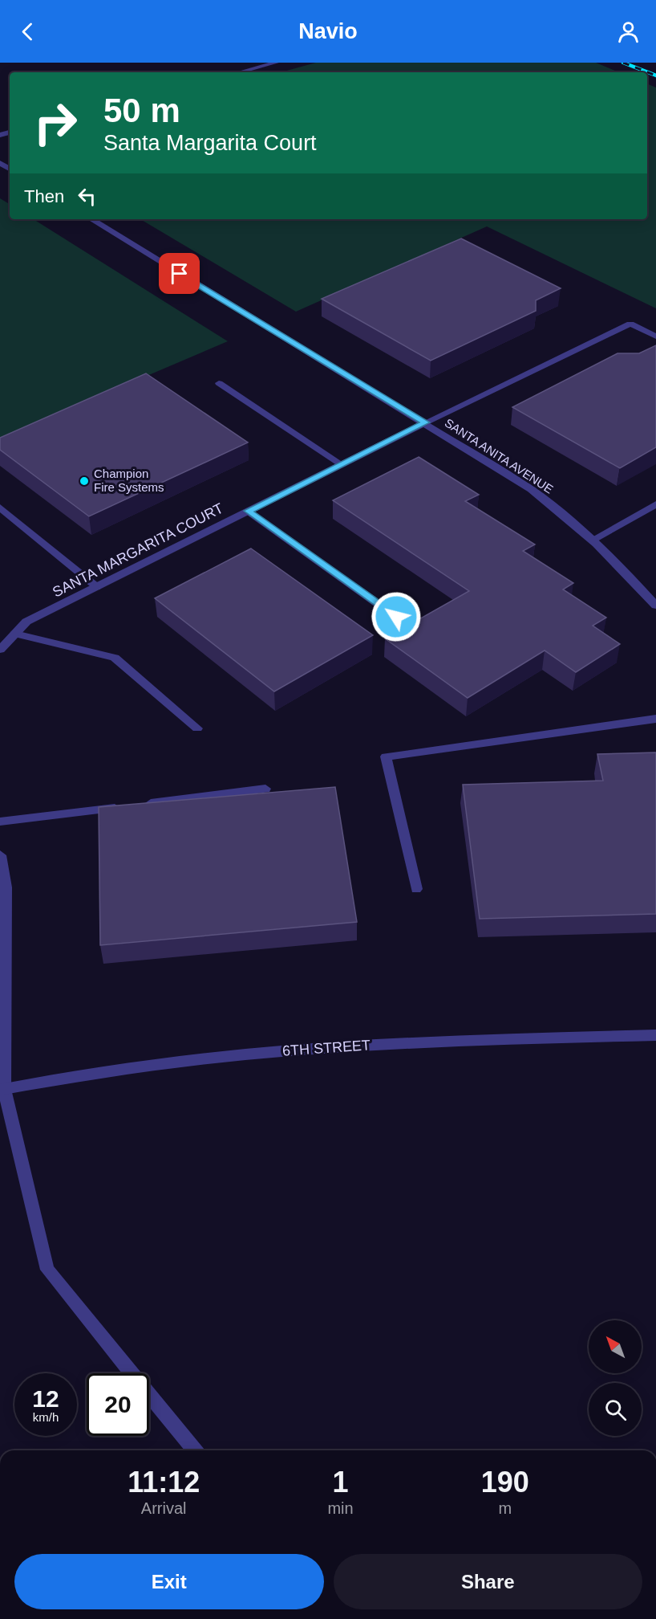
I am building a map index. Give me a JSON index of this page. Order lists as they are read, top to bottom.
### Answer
{
  "streets": {
    "street": ["SANTA ANITA AVENUE", "SANTA MARGARITA COURT", "6TH STREET"]
  },
  "crossings": [
    ["SANTA ANITA AVENUE", "SANTA MARGARITA COURT"]
  ],
  "places": ["Champion Fire Systems"],
  "north": "top left",
  "page": {
    "header": "Navio",
    "turn": ["50 m", "Santa Margarita Court"],
    "then": "Then",
    "speed": "12 km/h",
    "limit": "20",
    "eta": [
      "11:12",
      "Arrival",
      "1",
      "min",
      "190",
      "m"
    ],
    "buttons": ["Exit", "Share"]
  }
}
